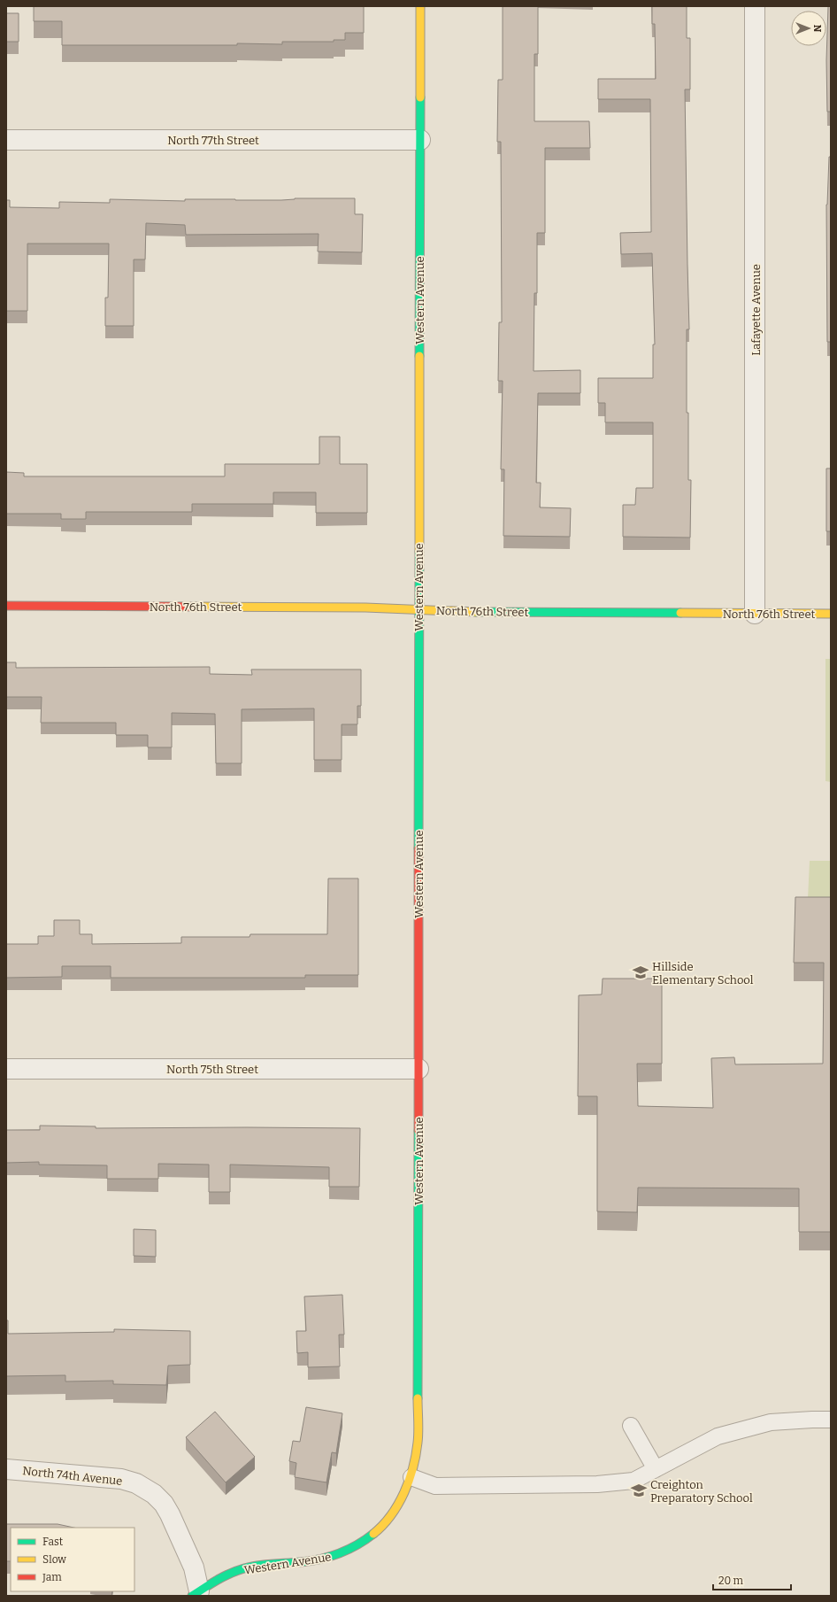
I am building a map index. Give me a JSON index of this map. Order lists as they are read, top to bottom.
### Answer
{
  "streets": {
    "street": [
      "North 77th Street",
      "Western Avenue",
      "Lafayette Avenue",
      "North 76th Street",
      "North 75th Street",
      "North 74th Avenue"
    ]
  },
  "crossings": [
    ["North 77th Street", "Western Avenue"],
    ["Western Avenue", "North 76th Street"],
    ["Western Avenue", "North 75th Street"],
    ["Western Avenue", "North 74th Avenue"],
    ["Lafayette Avenue", "North 76th Street"]
  ],
  "places": {
    "school or university": ["Hillside Elementary School", "Creighton Preparatory School"]
  },
  "legend": ["Fast", "Slow", "Jam"],
  "scale_bar": "20 m",
  "north": "right"
}
